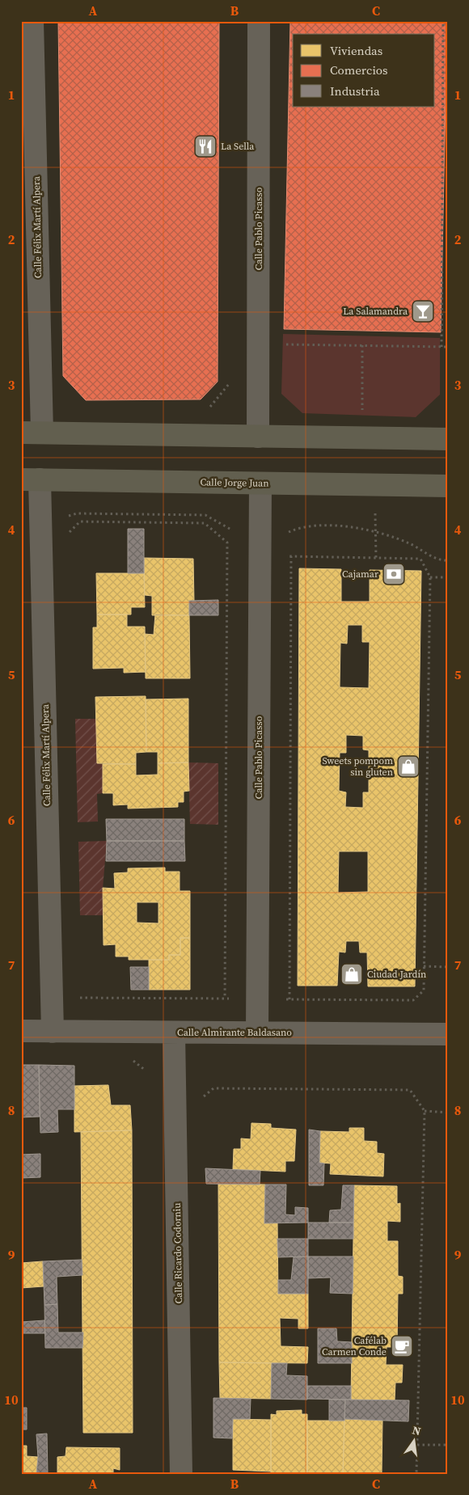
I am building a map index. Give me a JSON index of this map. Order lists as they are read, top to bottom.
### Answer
{
  "streets": {
    "main road": ["Calle Jorge Juan"],
    "street": [
      "Calle Félix Martí Alpera",
      "Calle Pablo Picasso",
      "Calle Almirante Baldasano",
      "Calle Ricardo Codorniu"
    ]
  },
  "crossings": [
    ["Calle Félix Martí Alpera", "Calle Jorge Juan"],
    ["Calle Félix Martí Alpera", "Calle Almirante Baldasano"],
    ["Calle Pablo Picasso", "Calle Jorge Juan"],
    ["Calle Pablo Picasso", "Calle Almirante Baldasano"],
    ["Calle Almirante Baldasano", "Calle Ricardo Codorniu"]
  ],
  "places": {
    "restaurant": ["La Sella"],
    "bar": ["La Salamandra"],
    "bank": ["Cajamar"],
    "shop": ["Sweets pompom sin gluten", "Ciudad Jardín"],
    "cafe": ["Cafélab Carmen Conde"]
  },
  "legend": ["Viviendas", "Comercios", "Industria"],
  "north": "top",
  "grid": {
    "columns": ["A", "B", "C"],
    "rows": [
      "1",
      "2",
      "3",
      "4",
      "5",
      "6",
      "7",
      "8",
      "9",
      "10"
    ]
  }
}
